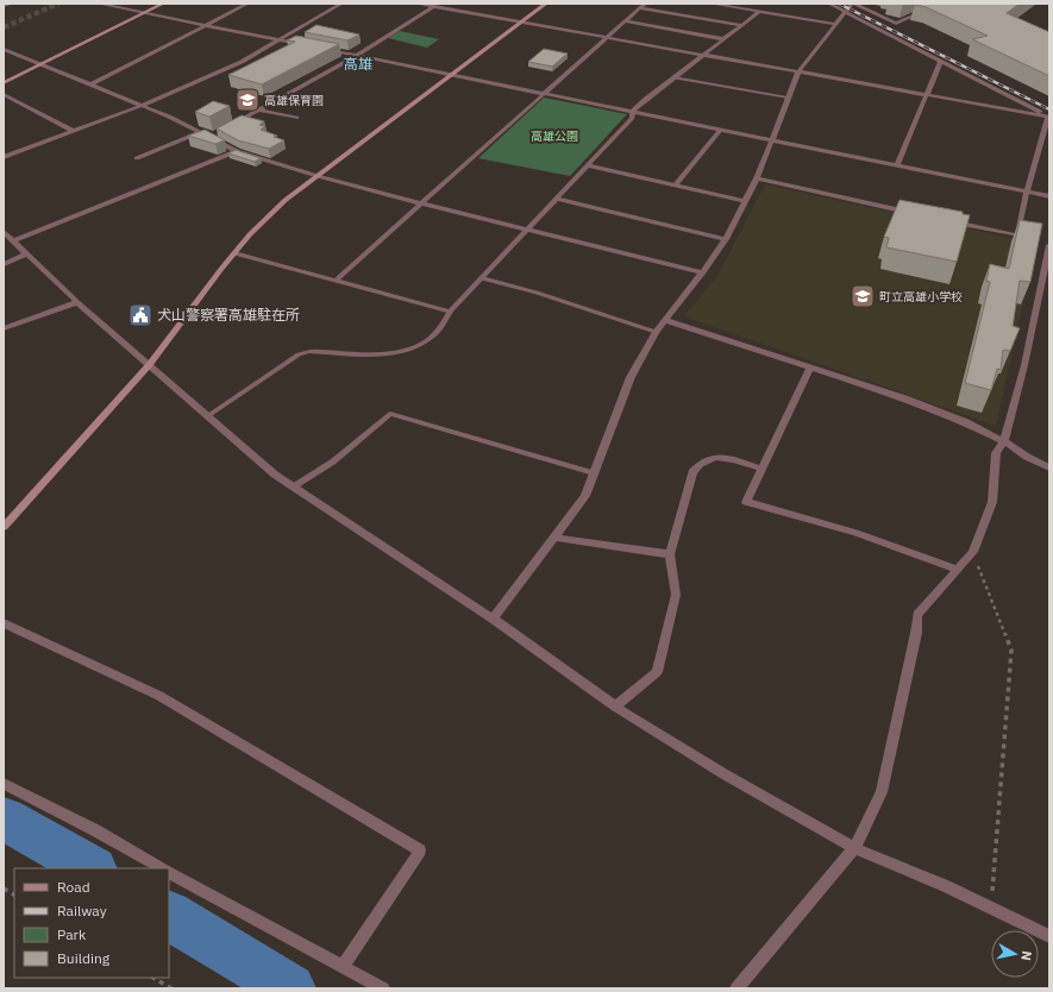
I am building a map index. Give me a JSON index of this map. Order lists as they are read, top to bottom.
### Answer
{
  "districts": ["高雄"],
  "parks": ["高雄公園"],
  "places": {
    "school or university": ["高雄保育園", "町立高雄小学校"],
    "public building": ["犬山警察署高雄駐在所"]
  },
  "legend": [
    "Road",
    "Railway",
    "Park",
    "Building"
  ],
  "north": "right"
}
